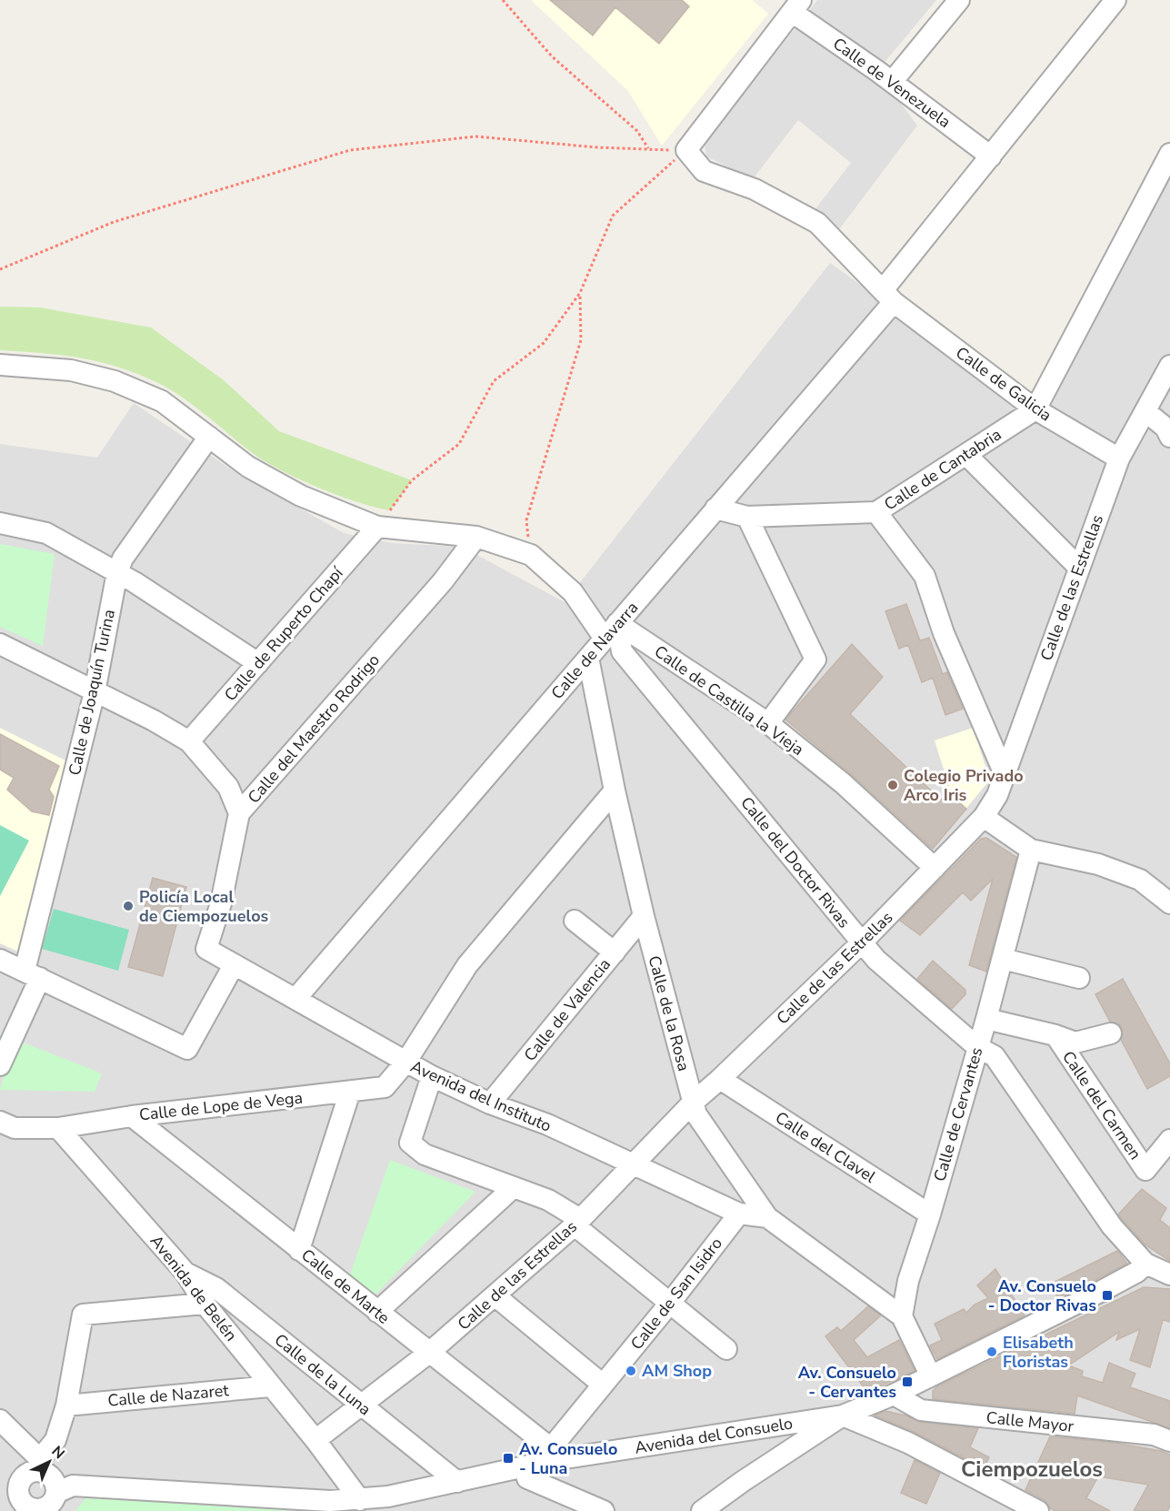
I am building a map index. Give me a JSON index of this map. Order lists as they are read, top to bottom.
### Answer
{
  "streets": {
    "street": [
      "Calle de Venezuela",
      "Calle de Galicia",
      "Calle de Cantabria",
      "Calle de las Estrellas",
      "Calle de Ruperto Chapí",
      "Calle de Navarra",
      "Calle de Joaquín Turina",
      "Calle de Castilla la Vieja",
      "Calle del Maestro Rodrigo",
      "Calle del Doctor Rivas",
      "Calle de Valencia",
      "Calle de la Rosa",
      "Avenida del Instituto",
      "Calle del Carmen",
      "Calle de Lope de Vega",
      "Calle de Cervantes",
      "Calle del Clavel",
      "Calle de Marte",
      "Avenida de Belén",
      "Calle de San Isidro",
      "Calle de la Luna",
      "Calle de Nazaret",
      "Calle Mayor",
      "Avenida del Consuelo"
    ]
  },
  "crossings": [
    ["Calle de Venezuela", "Calle de Navarra"],
    ["Calle de Galicia", "Calle de Cantabria"],
    ["Calle de Galicia", "Calle de las Estrellas"],
    ["Calle de Galicia", "Calle de Navarra"],
    ["Calle de Cantabria", "Calle de Navarra"],
    ["Calle de las Estrellas", "Calle de Castilla la Vieja"],
    ["Calle de las Estrellas", "Calle del Doctor Rivas"],
    ["Calle de las Estrellas", "Calle de la Rosa"],
    ["Calle de las Estrellas", "Avenida del Instituto"],
    ["Calle de las Estrellas", "Calle del Clavel"],
    ["Calle de las Estrellas", "Calle de Marte"],
    ["Calle de las Estrellas", "Avenida de Belén"],
    ["Calle de las Estrellas", "Calle de la Luna"],
    ["Calle de Navarra", "Calle de Castilla la Vieja"],
    ["Calle de Navarra", "Calle del Doctor Rivas"],
    ["Calle de Navarra", "Calle de la Rosa"],
    ["Calle de Navarra", "Avenida del Instituto"],
    ["Calle de Castilla la Vieja", "Calle del Doctor Rivas"],
    ["Calle del Maestro Rodrigo", "Avenida del Instituto"],
    ["Calle del Doctor Rivas", "Calle de Cervantes"],
    ["Calle del Doctor Rivas", "Avenida del Consuelo"],
    ["Calle de Valencia", "Calle de la Rosa"],
    ["Calle de Valencia", "Avenida del Instituto"],
    ["Calle de la Rosa", "Avenida del Instituto"],
    ["Avenida del Instituto", "Calle de Lope de Vega"],
    ["Avenida del Instituto", "Calle de San Isidro"],
    ["Calle del Carmen", "Calle de Cervantes"],
    ["Calle de Lope de Vega", "Calle de Marte"],
    ["Calle de Lope de Vega", "Avenida de Belén"],
    ["Calle de Cervantes", "Calle del Clavel"],
    ["Calle de Marte", "Calle de San Isidro"],
    ["Calle de Marte", "Avenida del Consuelo"],
    ["Avenida de Belén", "Calle de la Luna"],
    ["Avenida de Belén", "Calle de Nazaret"],
    ["Avenida de Belén", "Avenida del Consuelo"],
    ["Calle de San Isidro", "Avenida del Consuelo"],
    ["Calle de la Luna", "Avenida del Consuelo"],
    ["Calle Mayor", "Avenida del Consuelo"]
  ],
  "districts": ["Ciempozuelos"],
  "places": {
    "other": [
      "Colegio Privado Arco Iris",
      "Policía Local de Ciempozuelos",
      "Elisabeth Floristas",
      "AM Shop"
    ],
    "transit": ["Av. Consuelo - Doctor Rivas", "Av. Consuelo - Cervantes", "Av. Consuelo - Luna"]
  },
  "north": "top right"
}
